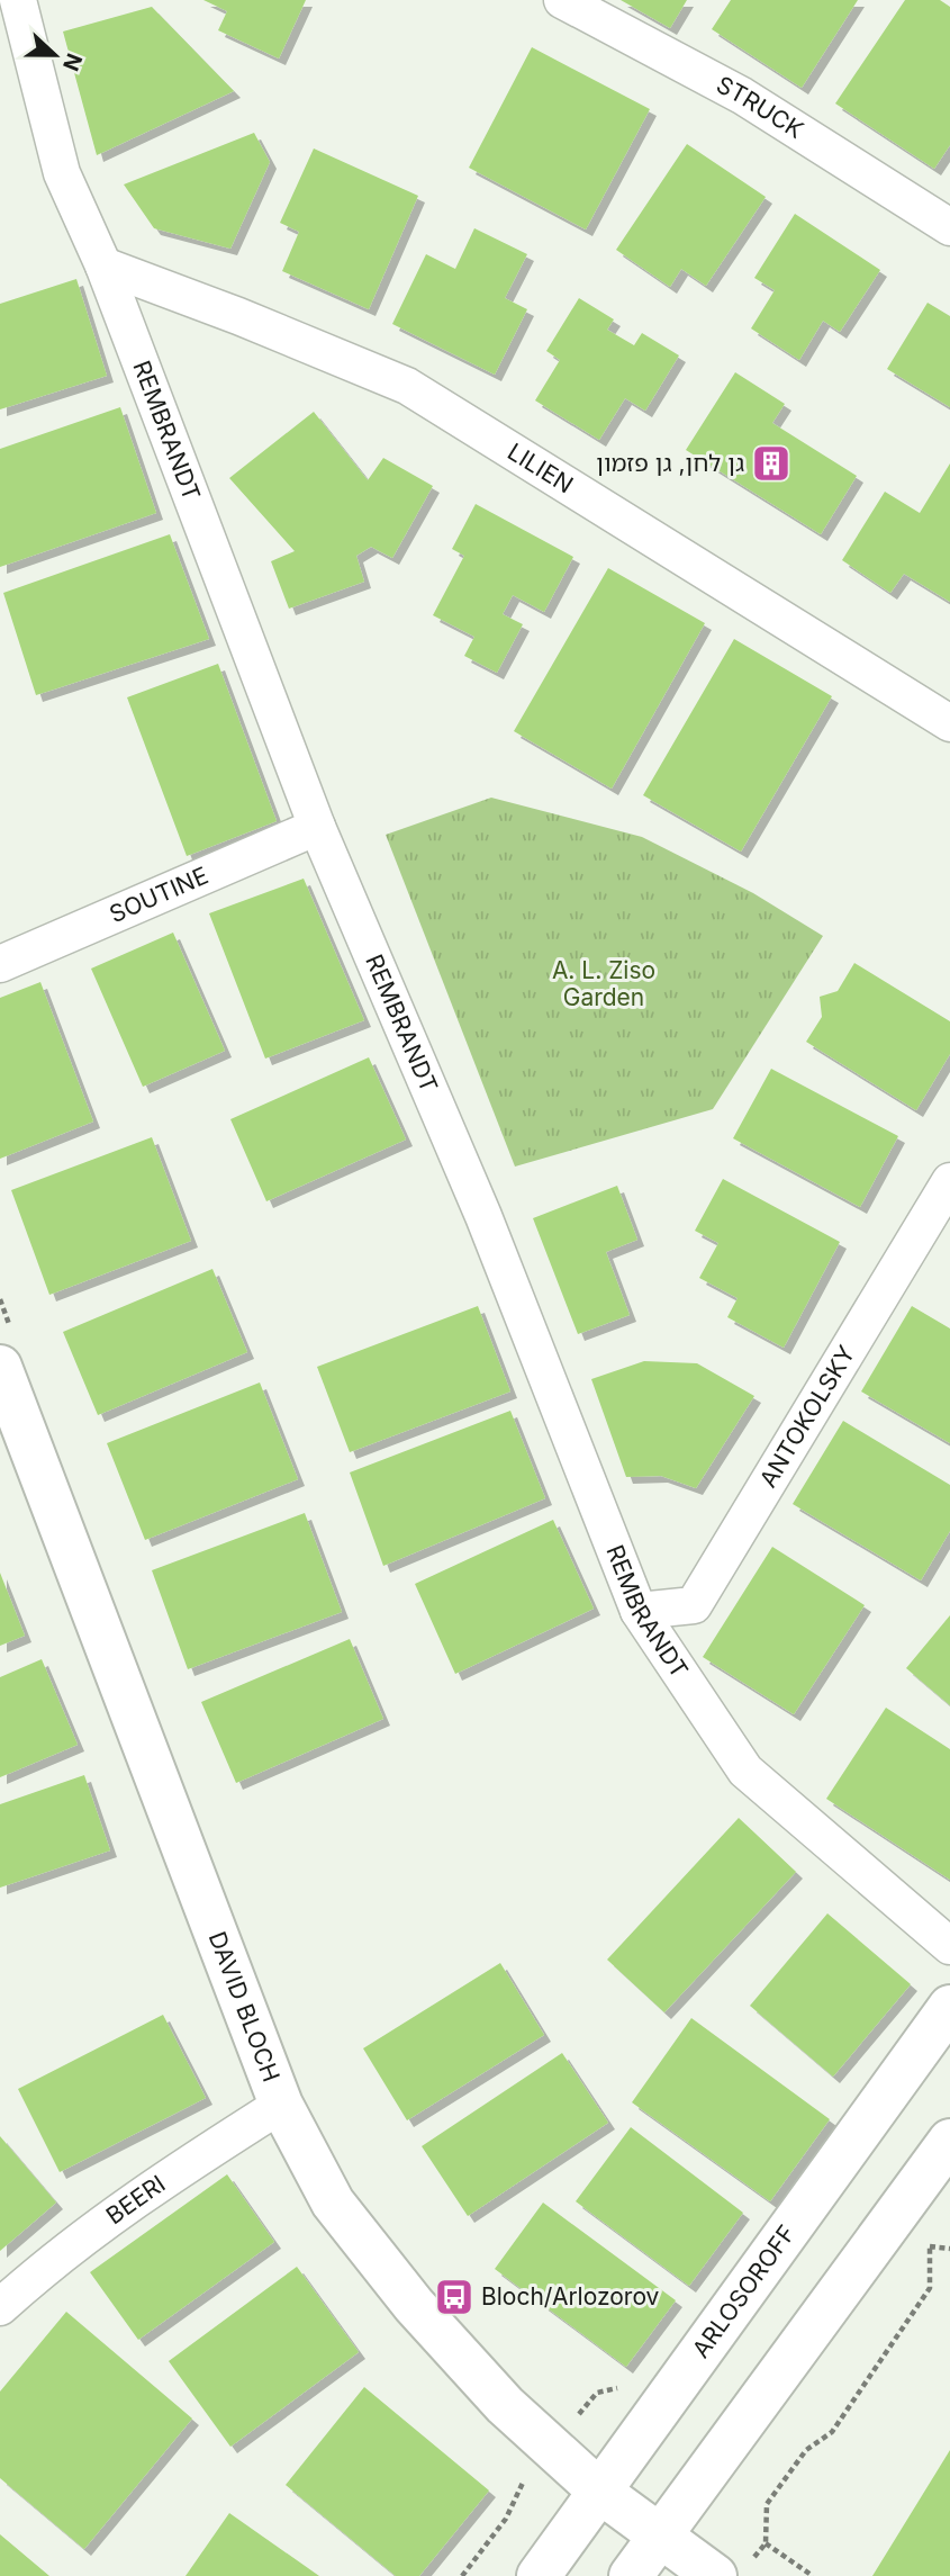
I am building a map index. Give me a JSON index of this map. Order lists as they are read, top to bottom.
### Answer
{
  "streets": {
    "street": [
      "STRUCK",
      "REMBRANDT",
      "LILIEN",
      "SOUTINE",
      "ANTOKOLSKY",
      "DAVID BLOCH",
      "BEERI",
      "ARLOSOROFF"
    ]
  },
  "crossings": [
    ["REMBRANDT", "LILIEN"],
    ["REMBRANDT", "SOUTINE"],
    ["REMBRANDT", "ANTOKOLSKY"],
    ["DAVID BLOCH", "BEERI"],
    ["DAVID BLOCH", "ARLOSOROFF"]
  ],
  "parks": ["A. L. Ziso Garden"],
  "places": {
    "building": ["גן לחן, גן פזמון"],
    "bus stop": ["Bloch/Arlozorov"]
  },
  "north": "right"
}
